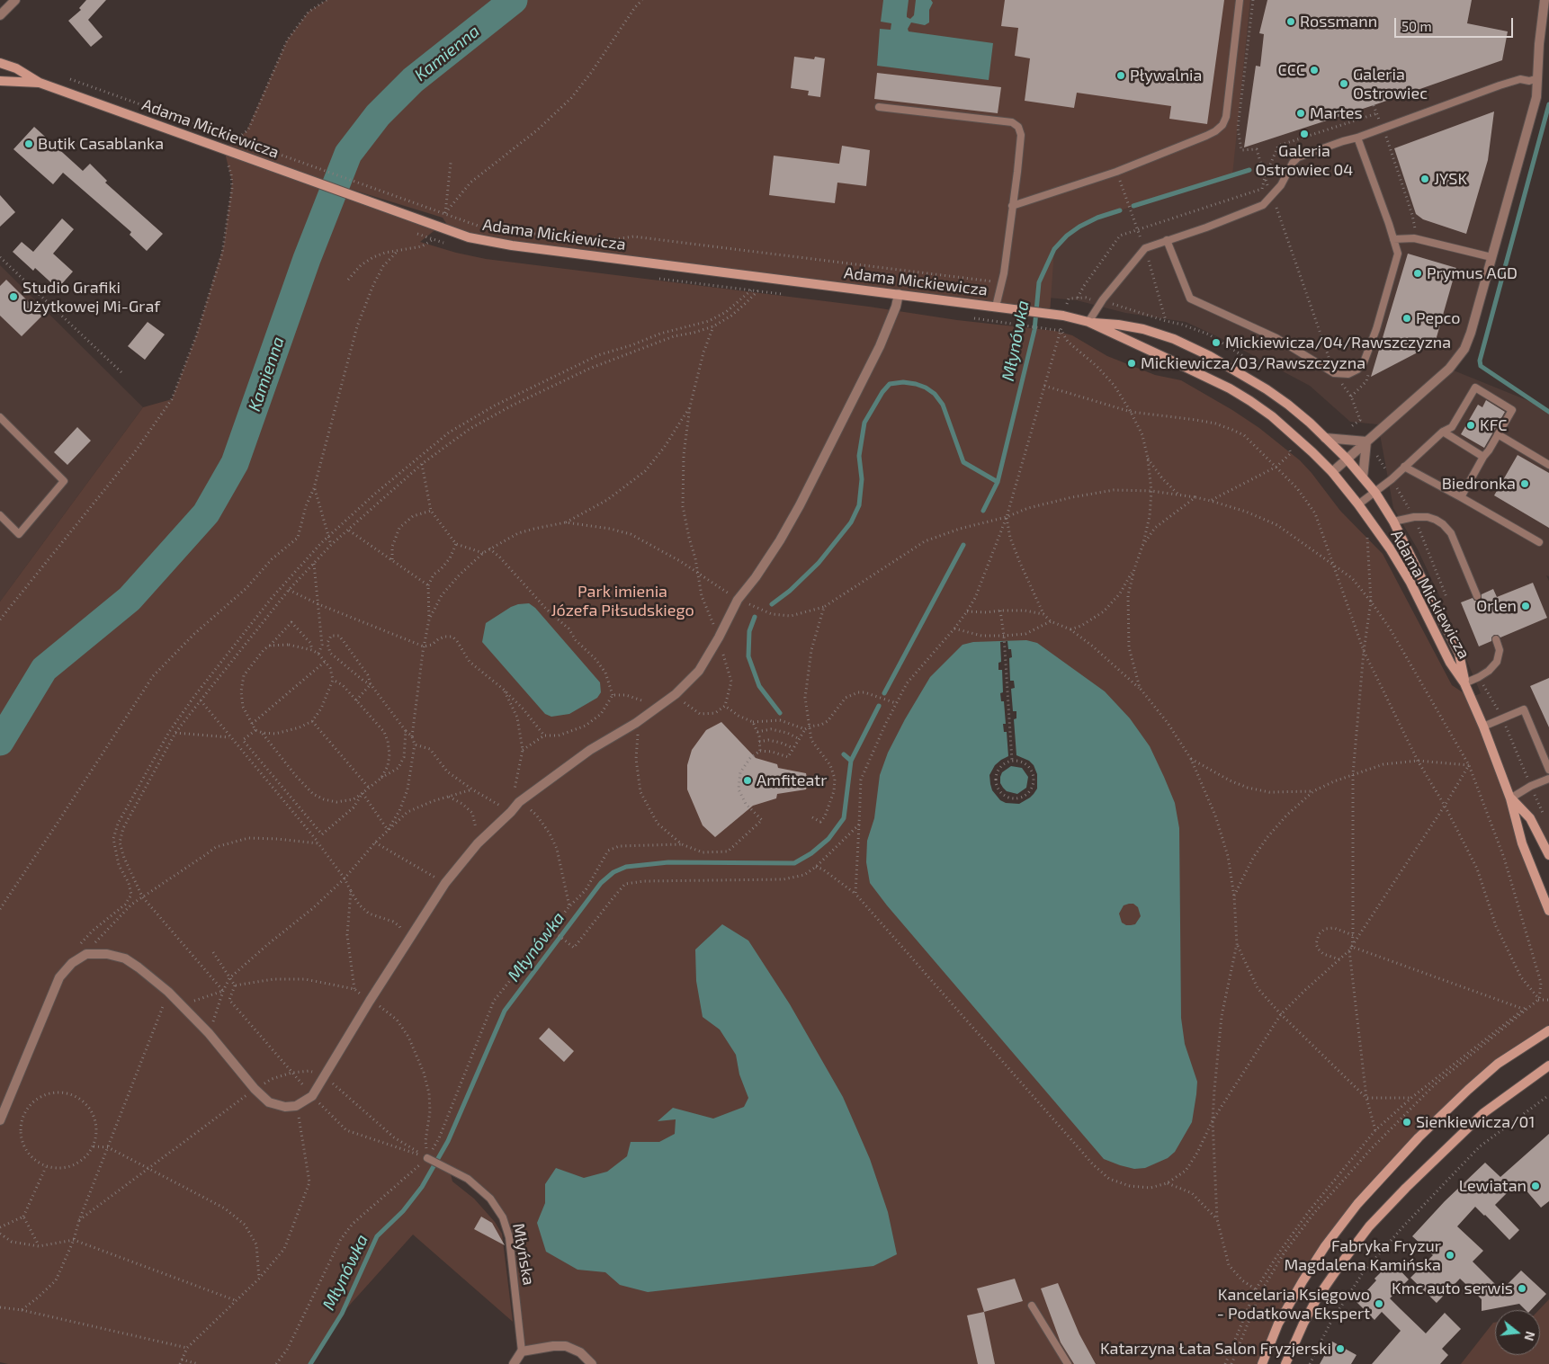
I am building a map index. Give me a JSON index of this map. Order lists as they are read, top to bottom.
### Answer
{
  "streets": {
    "street": ["Adama Mickiewicza"],
    "lane": ["Młyńska"]
  },
  "water": ["Kamienna", "Młynówka"],
  "parks": ["Park imienia Józefa Piłsudskiego"],
  "places": [
    "Rossmann",
    "CCC",
    "Pływalnia",
    "Galeria Ostrowiec",
    "Martes",
    "Galeria Ostrowiec 04",
    "Butik Casablanka",
    "JYSK",
    "Prymus AGD",
    "Studio Grafiki Użytkowej Mi-Graf",
    "Pepco",
    "Mickiewicza/04/Rawszczyzna",
    "Mickiewicza/03/Rawszczyzna",
    "KFC",
    "Biedronka",
    "Orlen",
    "Amfiteatr",
    "Sienkiewicza/01",
    "Lewiatan",
    "Fabryka Fryzur Magdalena Kamińska",
    "Kmc auto serwis",
    "Kancelaria Księgowo - Podatkowa Ekspert",
    "Katarzyna Łata Salon Fryzjerski"
  ],
  "scale_bar": "50 m",
  "north": "right"
}
